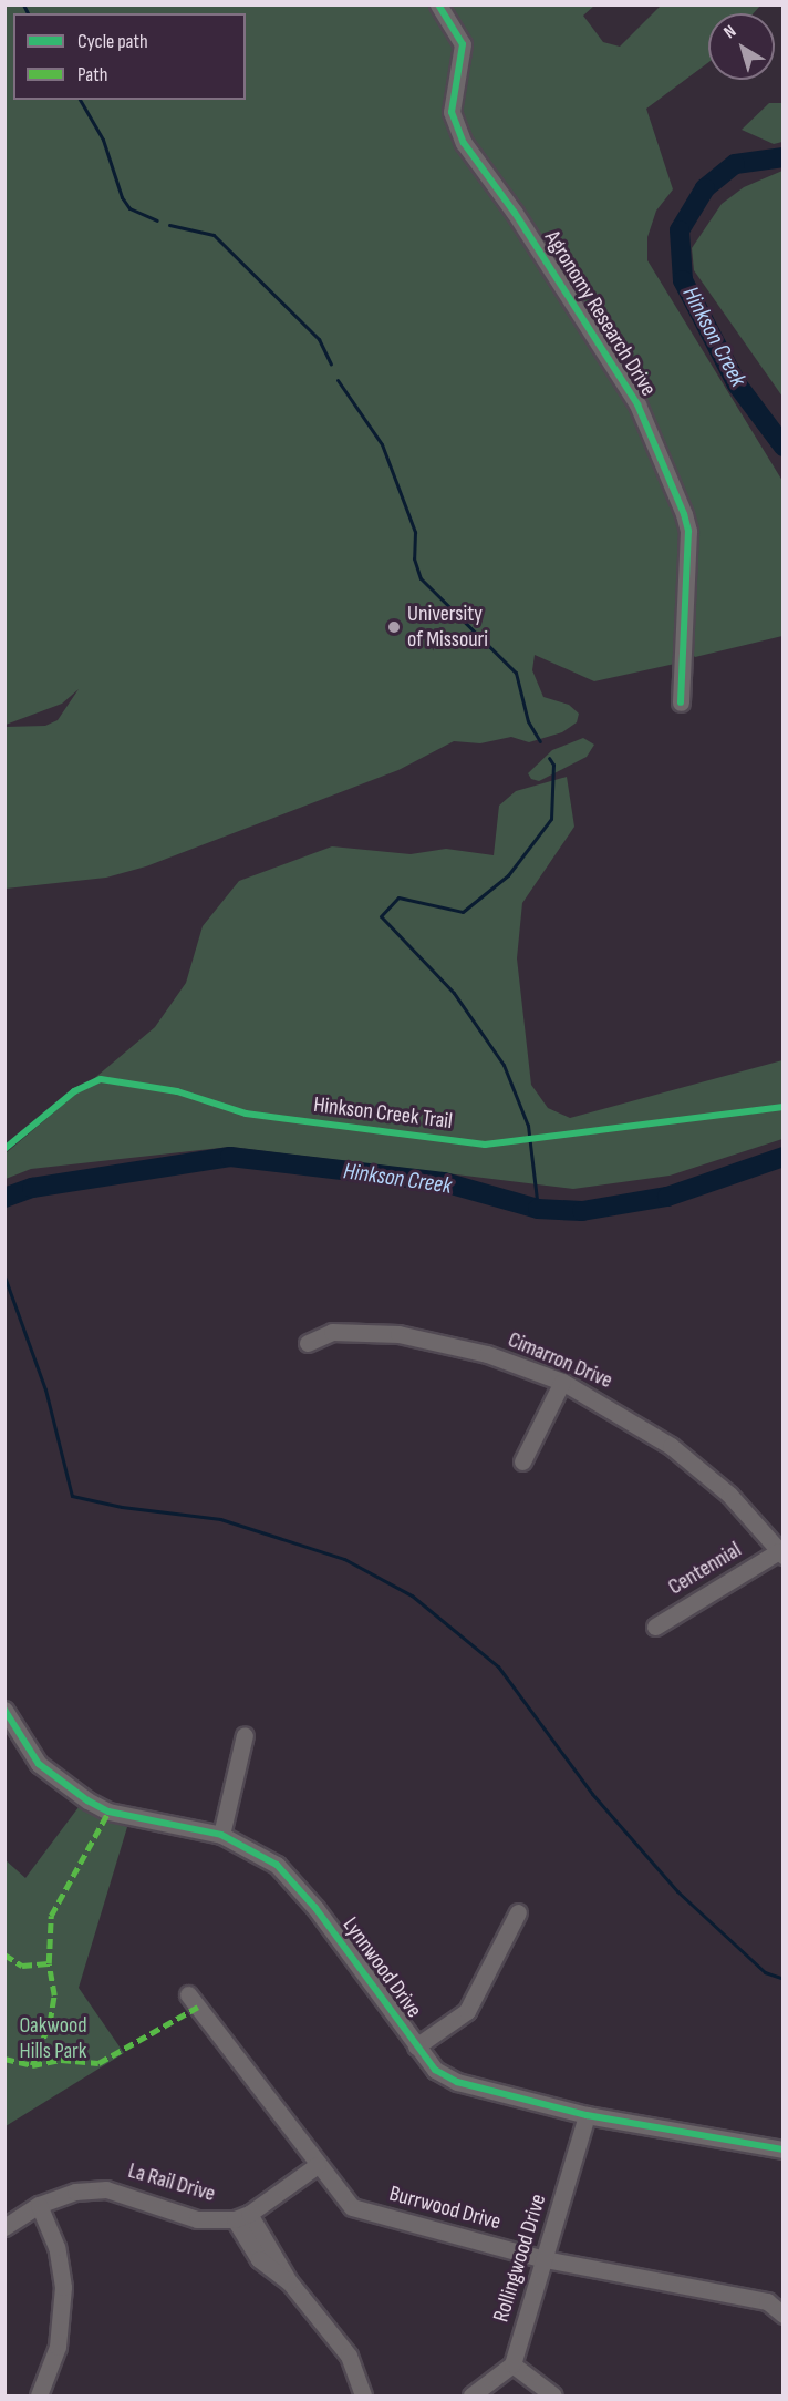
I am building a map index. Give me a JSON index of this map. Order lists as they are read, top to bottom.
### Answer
{
  "streets": {
    "street": [
      "Agronomy Research Drive",
      "Cimarron Drive",
      "Centennial",
      "Lynnwood Drive",
      "La Rail Drive",
      "Burrwood Drive",
      "Rollingwood Drive"
    ],
    "cycle path": ["Hinkson Creek Trail"]
  },
  "crossings": [
    ["Cimarron Drive", "Centennial"],
    ["Lynnwood Drive", "Rollingwood Drive"],
    ["Burrwood Drive", "Rollingwood Drive"]
  ],
  "water": ["Hinkson Creek"],
  "parks": ["Oakwood Hills Park"],
  "places": ["University of Missouri"],
  "legend": ["Cycle path", "Path"],
  "north": "top left"
}
